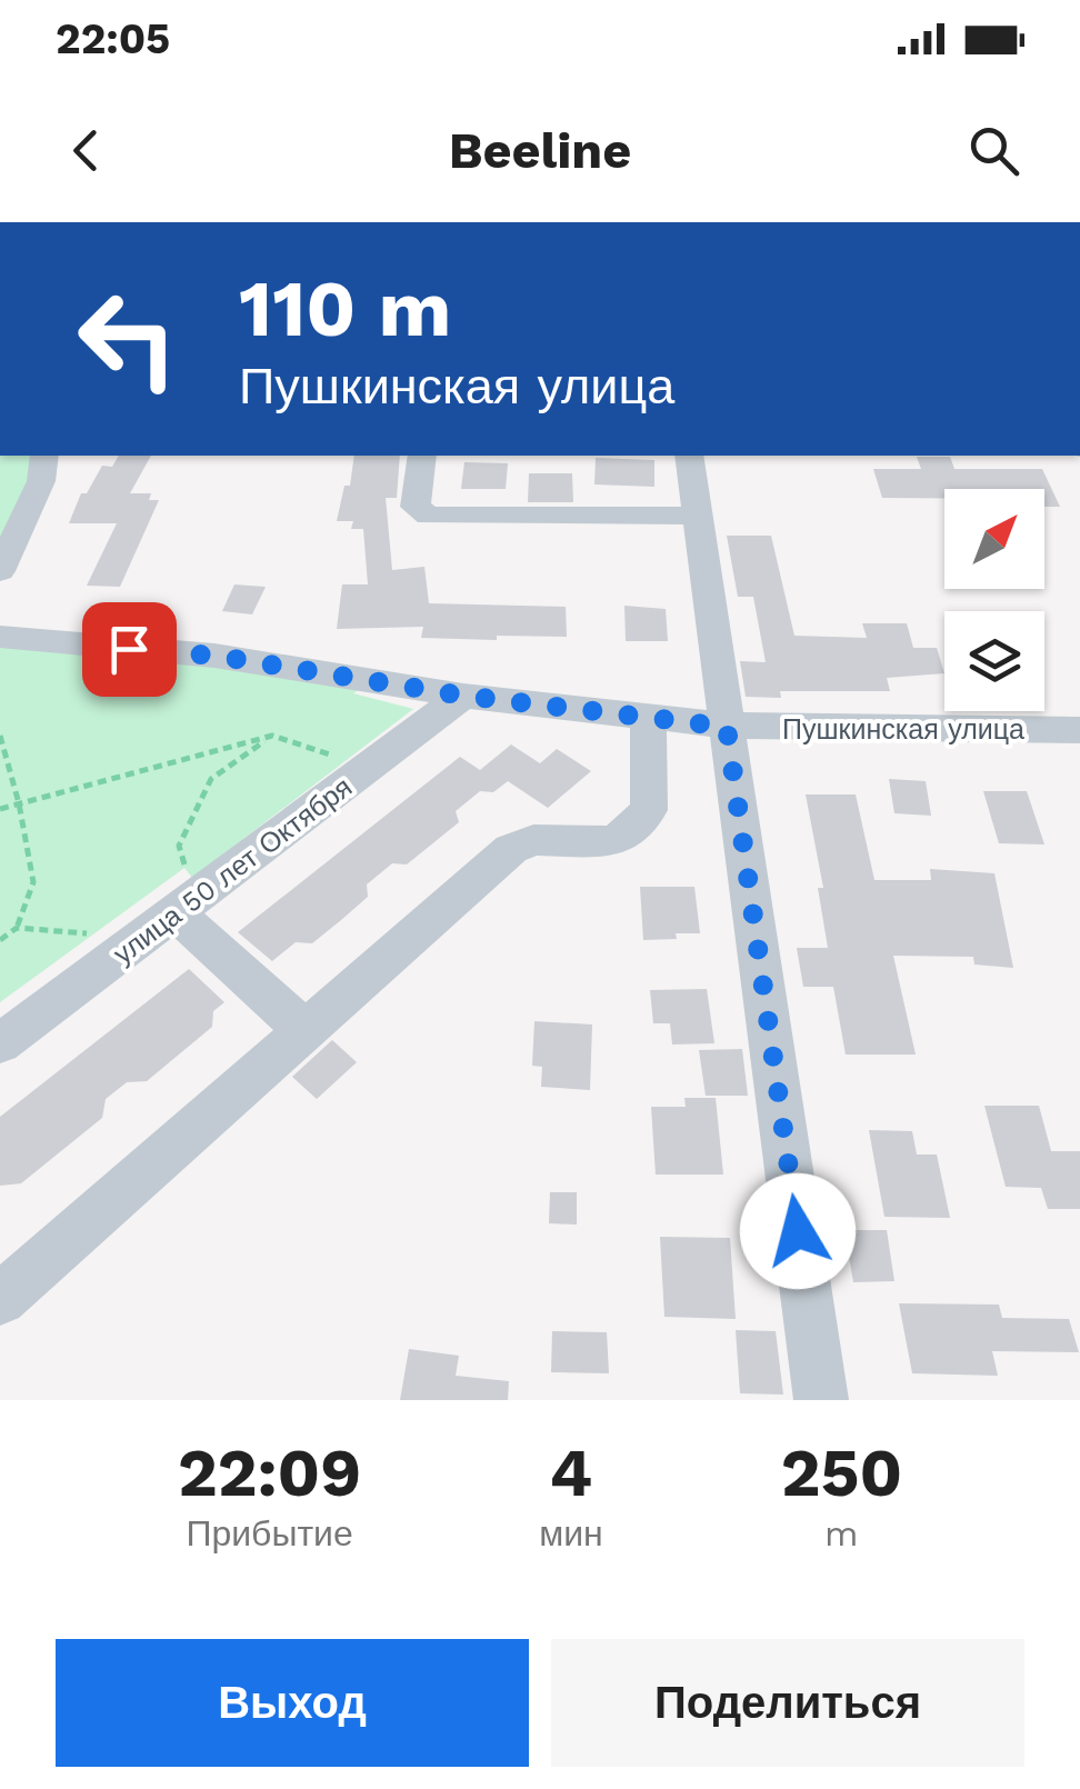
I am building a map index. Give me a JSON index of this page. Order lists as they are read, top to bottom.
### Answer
{
  "streets": {
    "street": ["Пушкинская улица", "улица 50 лет Октября"]
  },
  "crossings": [
    ["Пушкинская улица", "улица 50 лет Октября"]
  ],
  "north": "top right",
  "page": {
    "status": "22:05",
    "header": "Beeline",
    "turn": ["110 m", "Пушкинская улица"],
    "eta": [
      "22:09",
      "Прибытие",
      "4",
      "мин",
      "250",
      "m"
    ],
    "buttons": ["Выход", "Поделиться"]
  }
}
